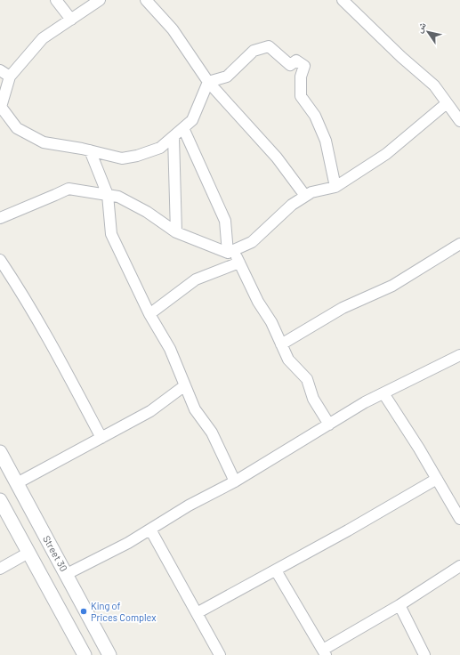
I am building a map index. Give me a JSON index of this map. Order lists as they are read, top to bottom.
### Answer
{
  "streets": {
    "street": ["Street 30"]
  },
  "places": ["King of Prices Complex"],
  "north": "top left"
}
